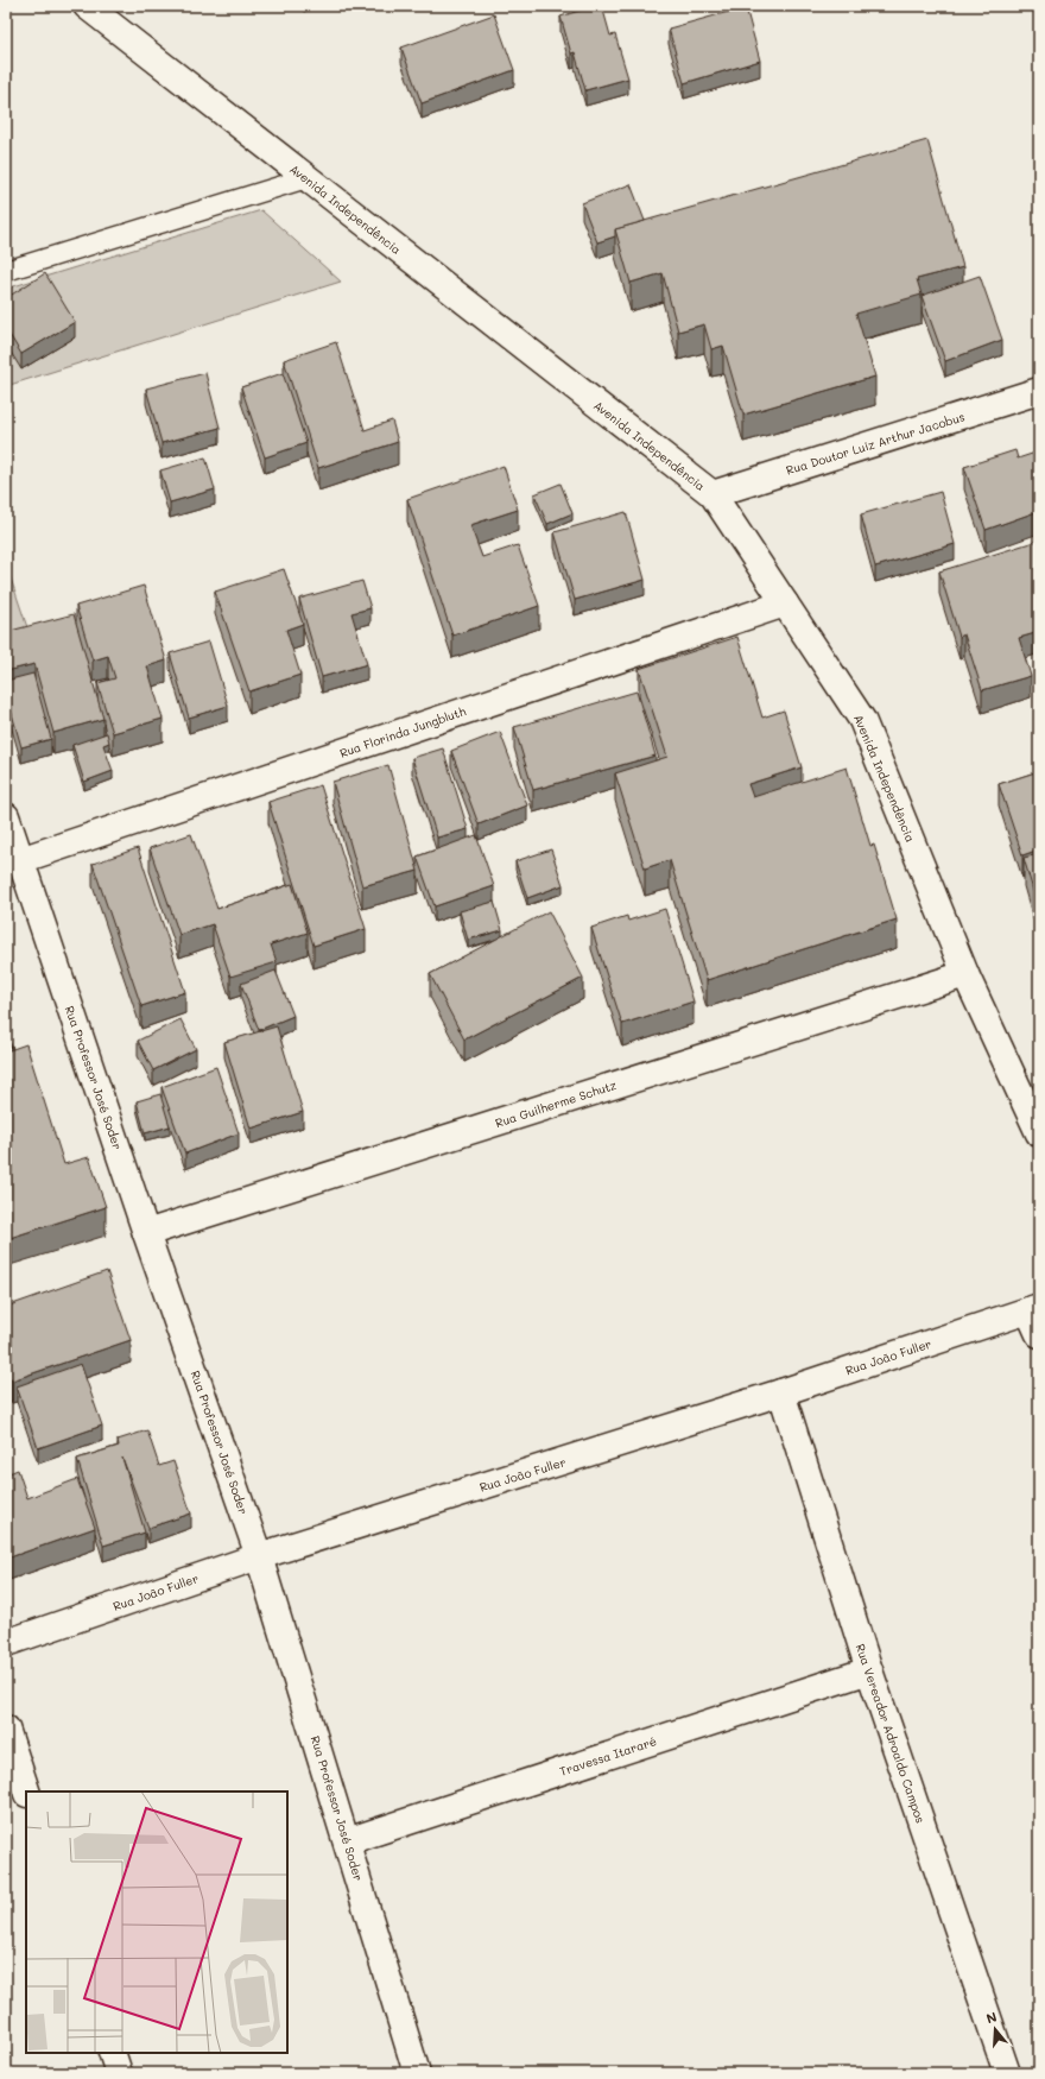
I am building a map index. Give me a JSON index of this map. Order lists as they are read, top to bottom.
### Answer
{
  "streets": {
    "street": [
      "Avenida Independência",
      "Rua Doutor Luiz Arthur Jacobus",
      "Rua Florinda Jungbluth",
      "Rua Professor José Soder",
      "Rua Guilherme Schutz",
      "Rua João Fuller",
      "Rua Vereador Adroaldo Campos",
      "Travessa Itararé"
    ]
  },
  "crossings": [
    ["Avenida Independência", "Rua Doutor Luiz Arthur Jacobus"],
    ["Avenida Independência", "Rua Florinda Jungbluth"],
    ["Avenida Independência", "Rua Guilherme Schutz"],
    ["Rua Florinda Jungbluth", "Rua Professor José Soder"],
    ["Rua Professor José Soder", "Rua Guilherme Schutz"],
    ["Rua Professor José Soder", "Rua João Fuller"],
    ["Rua Professor José Soder", "Travessa Itararé"],
    ["Rua João Fuller", "Rua Vereador Adroaldo Campos"],
    ["Rua Vereador Adroaldo Campos", "Travessa Itararé"]
  ],
  "north": "top"
}
